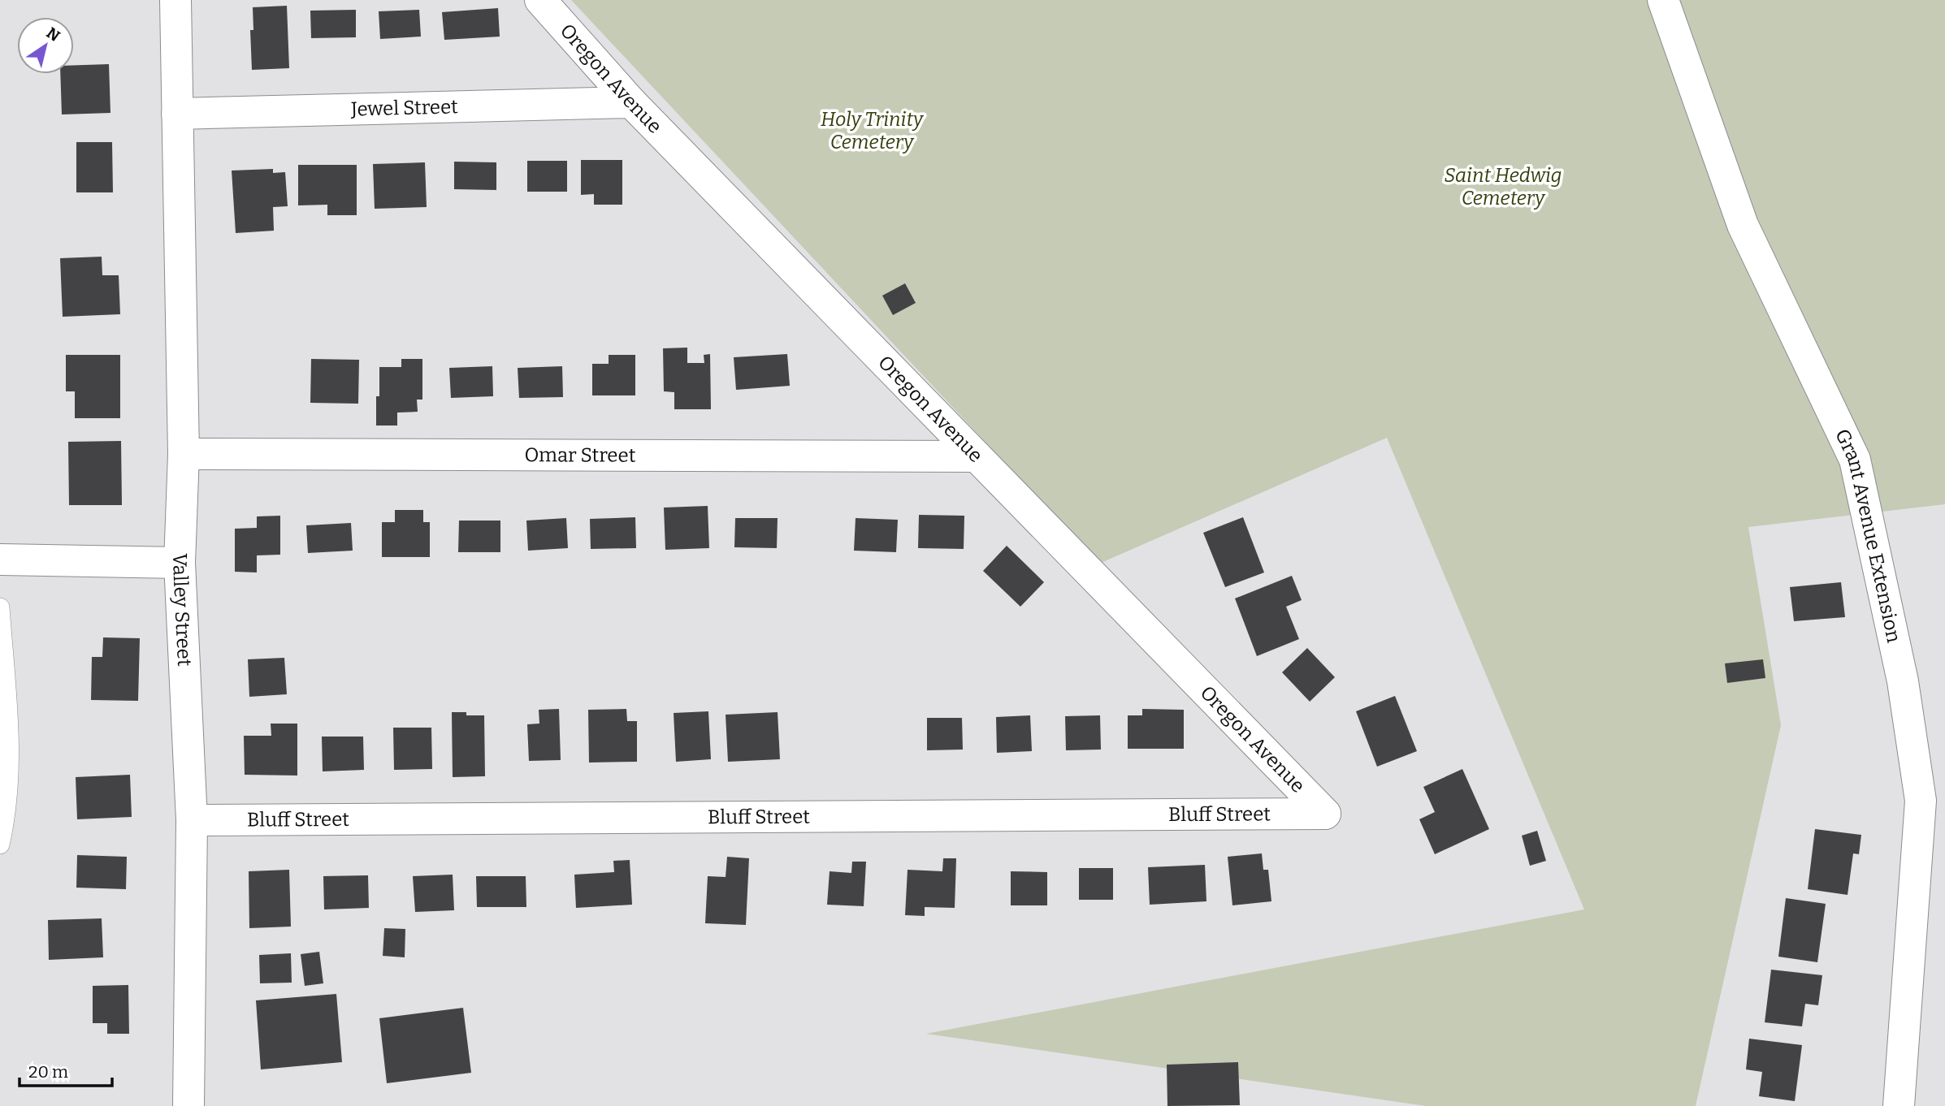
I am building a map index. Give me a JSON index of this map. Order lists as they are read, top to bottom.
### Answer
{
  "streets": {
    "street": [
      "Oregon Avenue",
      "Jewel Street",
      "Omar Street",
      "Grant Avenue Extension",
      "Valley Street",
      "Bluff Street"
    ]
  },
  "crossings": [
    ["Oregon Avenue", "Jewel Street"],
    ["Oregon Avenue", "Omar Street"],
    ["Oregon Avenue", "Bluff Street"],
    ["Jewel Street", "Valley Street"],
    ["Omar Street", "Valley Street"],
    ["Valley Street", "Bluff Street"]
  ],
  "parks": ["Holy Trinity Cemetery", "Saint Hedwig Cemetery"],
  "scale_bar": "20 m",
  "north": "top right"
}
